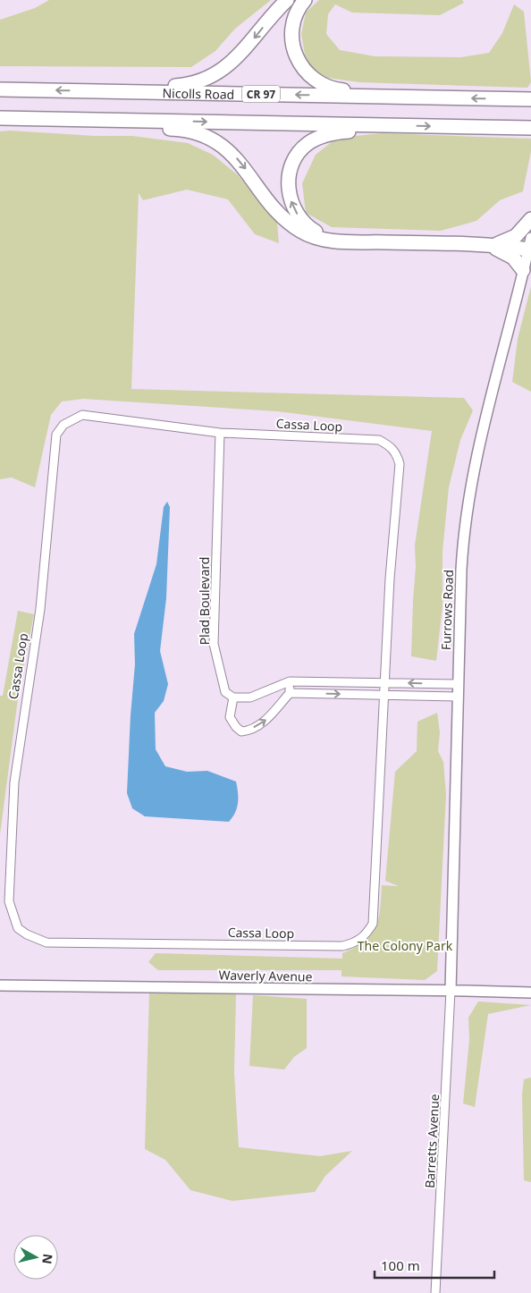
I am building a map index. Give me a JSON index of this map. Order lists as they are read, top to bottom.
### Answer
{
  "streets": {
    "highway": ["Nicolls Road", "CR 97"],
    "street": [
      "Cassa Loop",
      "Plad Boulevard",
      "Furrows Road",
      "Waverly Avenue",
      "Barretts Avenue"
    ]
  },
  "crossings": [
    ["Cassa Loop", "Plad Boulevard"],
    ["Furrows Road", "Waverly Avenue"],
    ["Furrows Road", "Barretts Avenue"],
    ["Waverly Avenue", "Barretts Avenue"]
  ],
  "parks": ["The Colony Park"],
  "scale_bar": "100 m",
  "north": "right"
}
